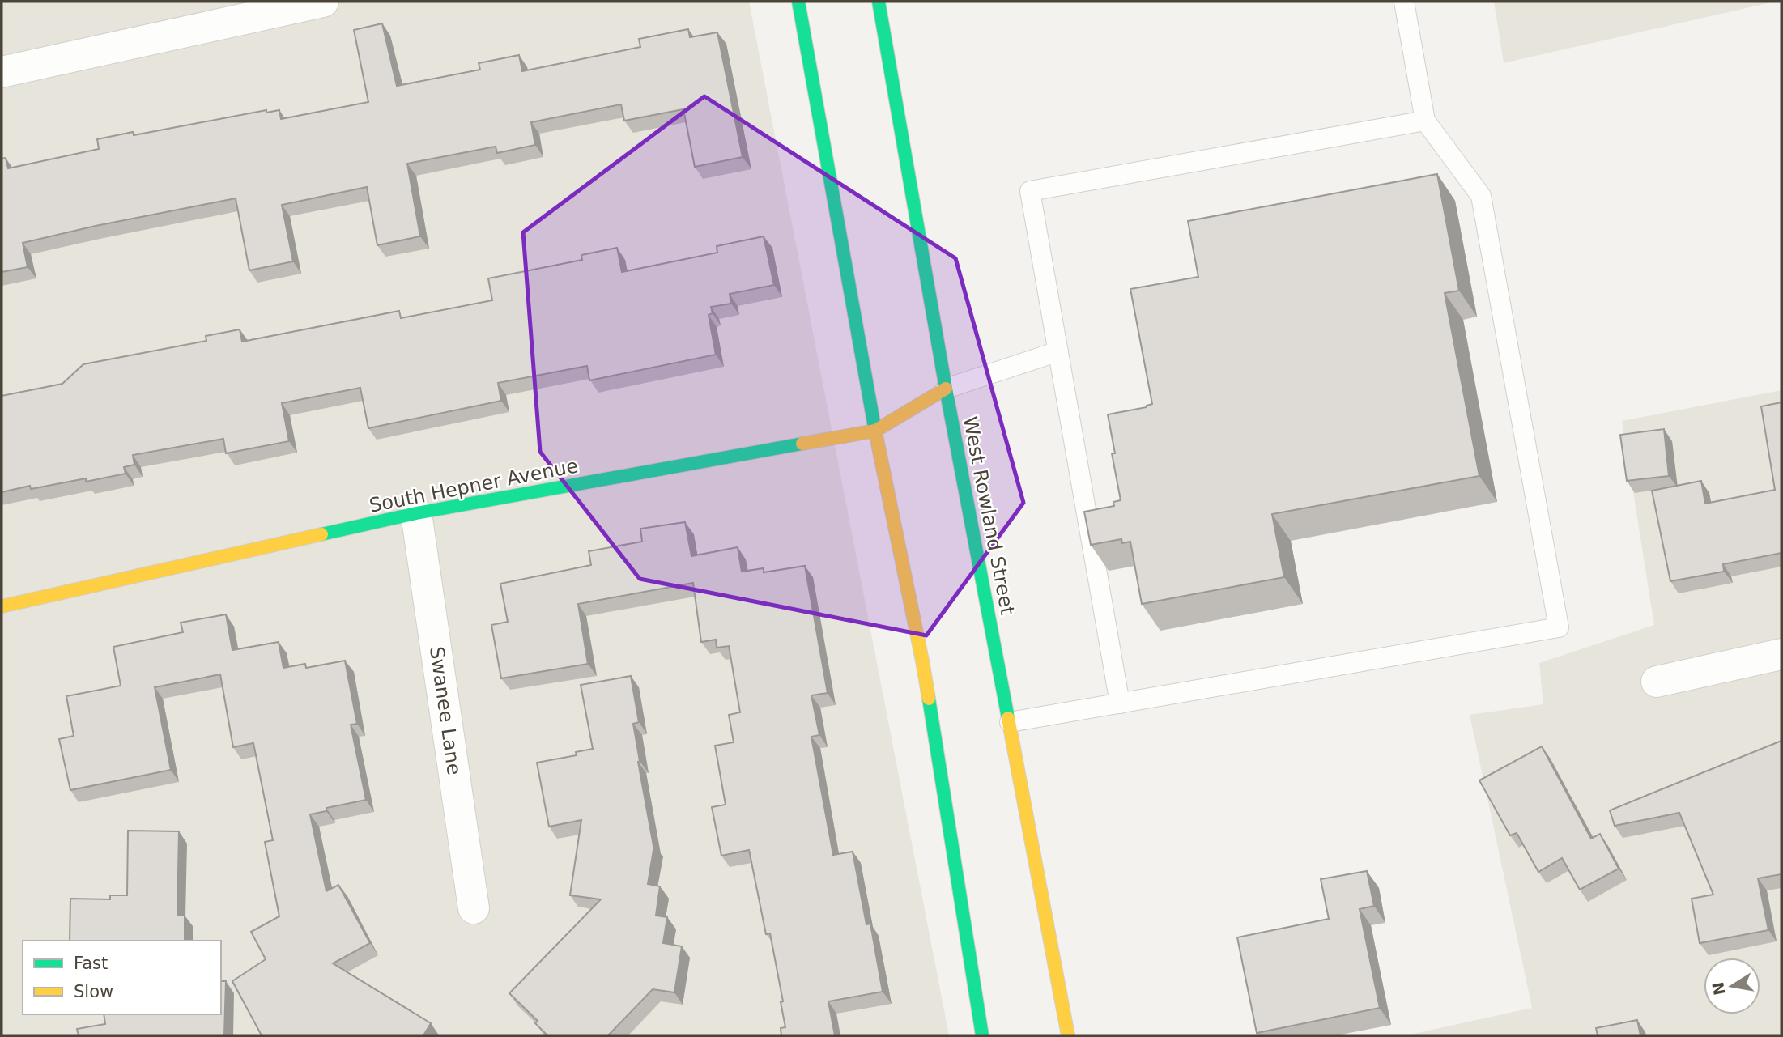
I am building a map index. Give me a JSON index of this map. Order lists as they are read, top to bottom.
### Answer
{
  "streets": {
    "main road": ["South Hepner Avenue", "West Rowland Street"],
    "street": ["Swanee Lane"]
  },
  "crossings": [
    ["South Hepner Avenue", "West Rowland Street"],
    ["South Hepner Avenue", "Swanee Lane"]
  ],
  "legend": ["Fast", "Slow"],
  "north": "left"
}
